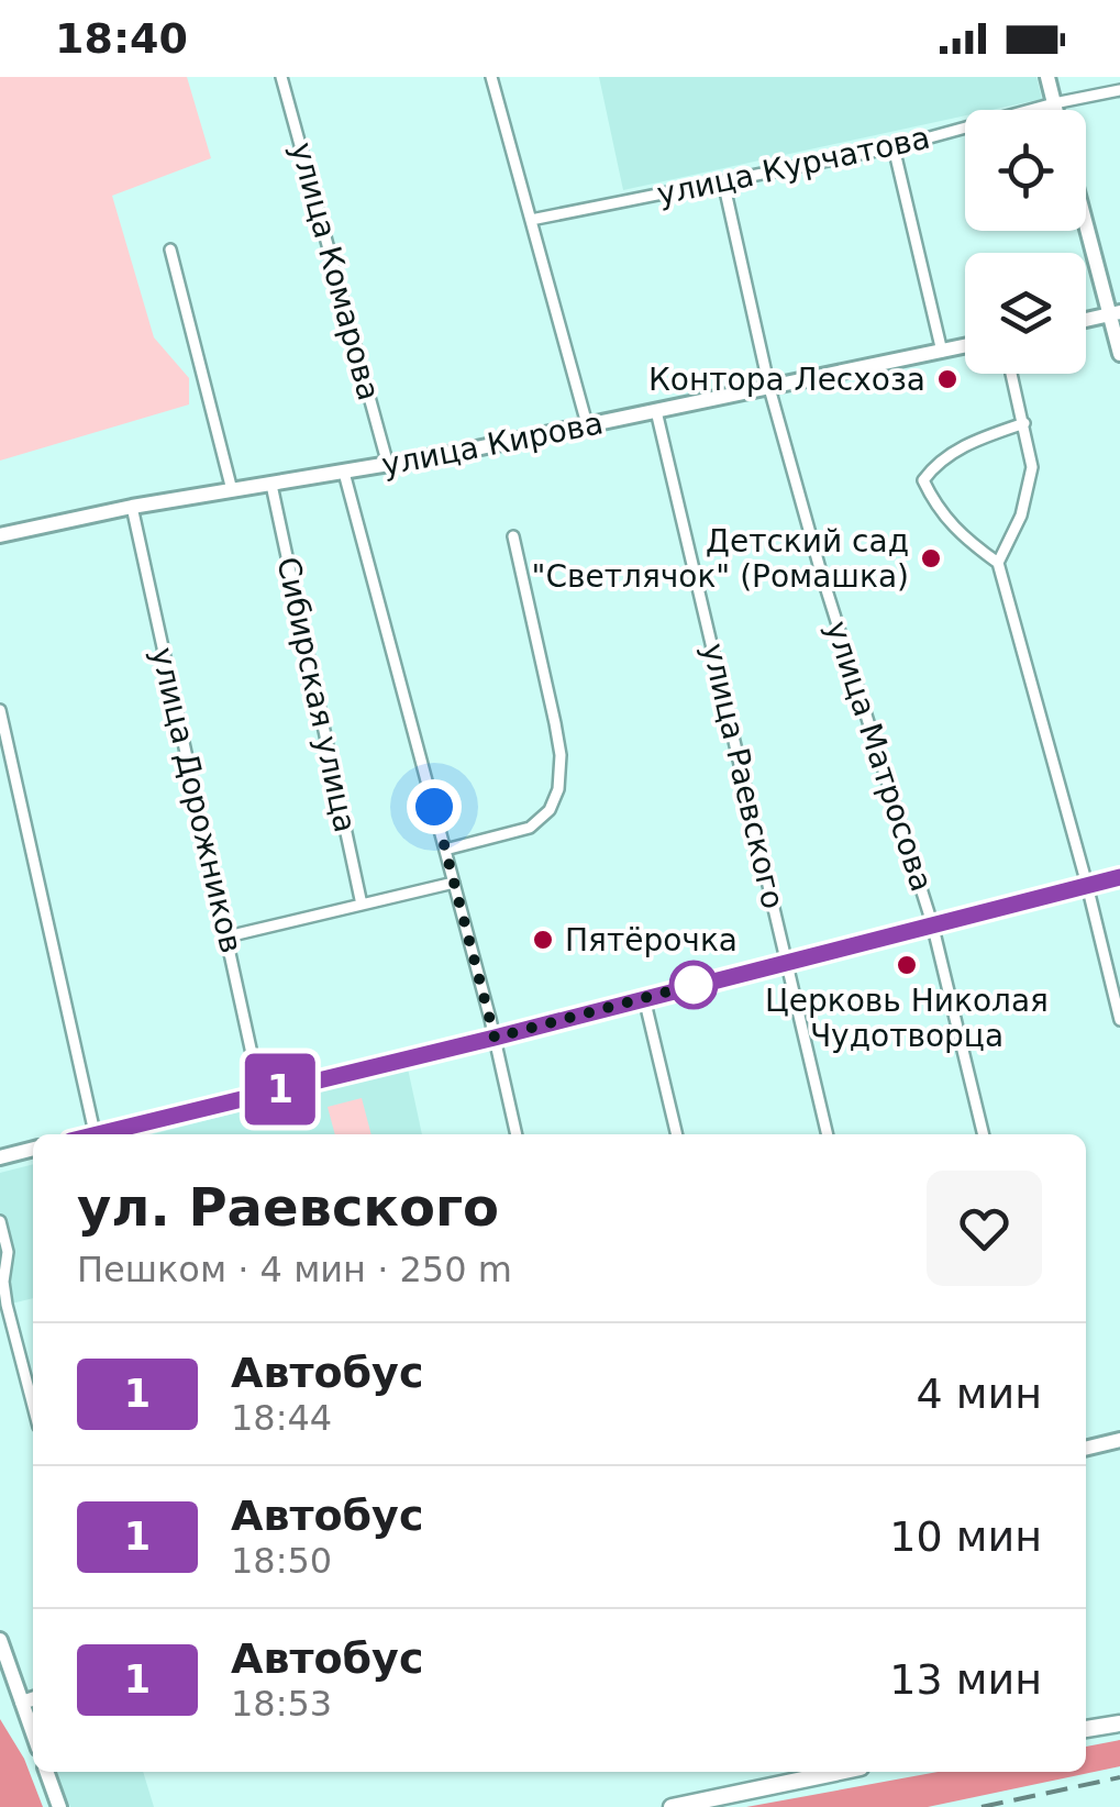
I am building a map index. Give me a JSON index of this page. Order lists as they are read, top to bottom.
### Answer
{
  "streets": {
    "street": [
      "улица Курчатова",
      "улица Комарова",
      "улица Кирова",
      "Сибирская улица",
      "улица Матросова",
      "улица Раевского",
      "улица Дорожников"
    ]
  },
  "crossings": [
    ["улица Курчатова", "улица Матросова"],
    ["улица Комарова", "улица Кирова"],
    ["улица Кирова", "Сибирская улица"],
    ["улица Кирова", "улица Матросова"],
    ["улица Кирова", "улица Раевского"],
    ["улица Кирова", "улица Дорожников"]
  ],
  "places": [
    "Контора Лесхоза",
    "Детский сад \"Светлячок\" (Ромашка)",
    "Пятёрочка",
    "Церковь Николая Чудотворца"
  ],
  "lines": ["bus line 1"],
  "page": {
    "status": "18:40",
    "on_map": "1",
    "heading": ["ул. Раевского", "Пешком · 4 мин · 250 m"],
    "list": [
      {
        "mark": "1",
        "name": "Автобус",
        "note": "18:44",
        "value": "4 мин"
      },
      {
        "mark": "1",
        "name": "Автобус",
        "note": "18:50",
        "value": "10 мин"
      },
      {
        "mark": "1",
        "name": "Автобус",
        "note": "18:53",
        "value": "13 мин"
      }
    ]
  }
}
